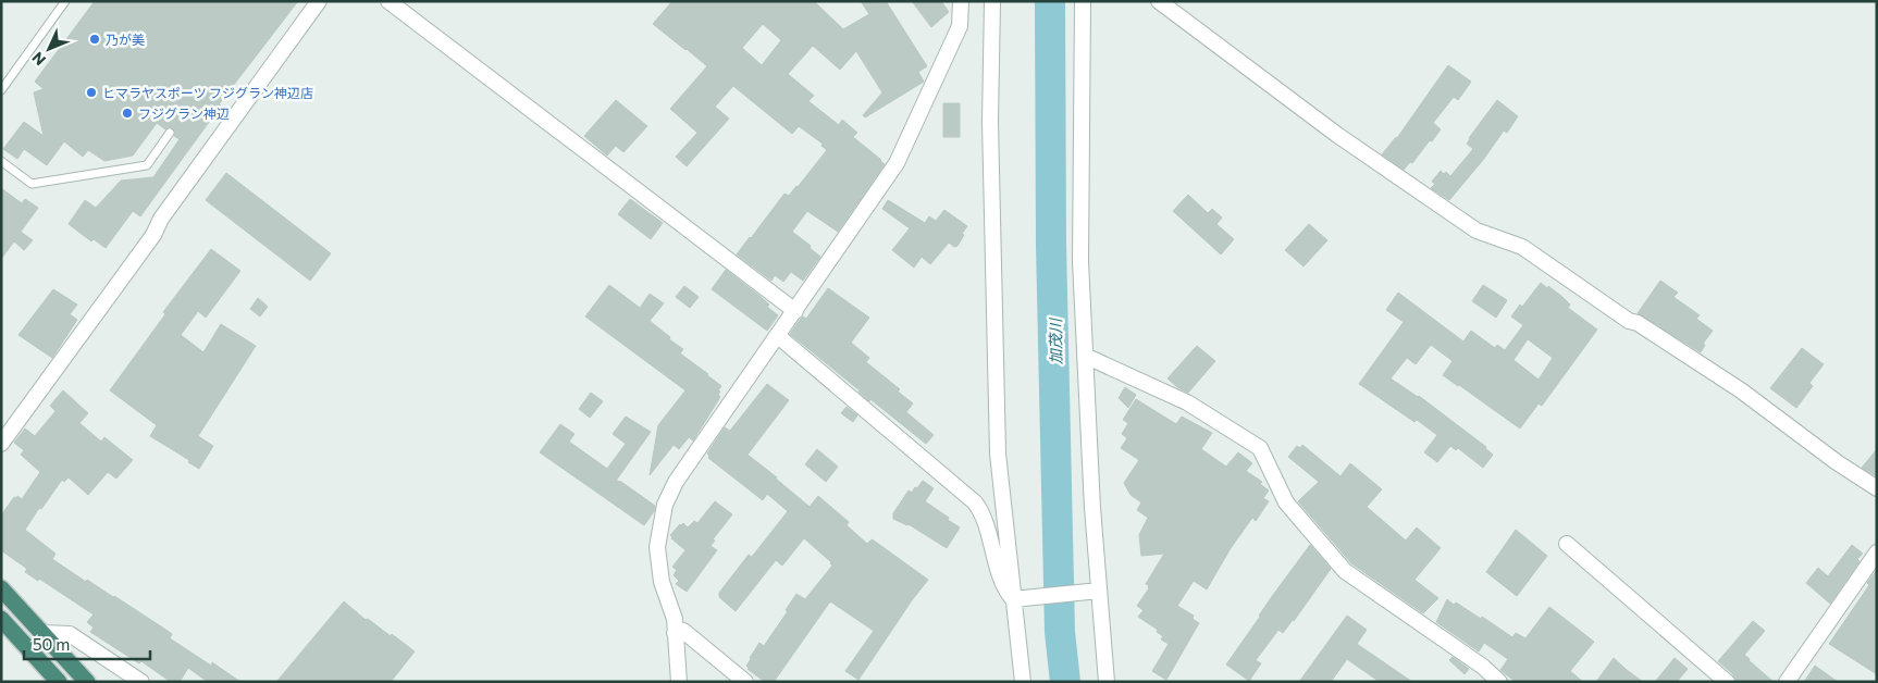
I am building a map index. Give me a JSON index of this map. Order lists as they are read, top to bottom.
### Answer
{
  "water": ["加茂川"],
  "places": ["乃が美", "ヒマラヤスポーツ フジグラン神辺店", "フジグラン神辺"],
  "scale_bar": "50 m",
  "north": "bottom left"
}
